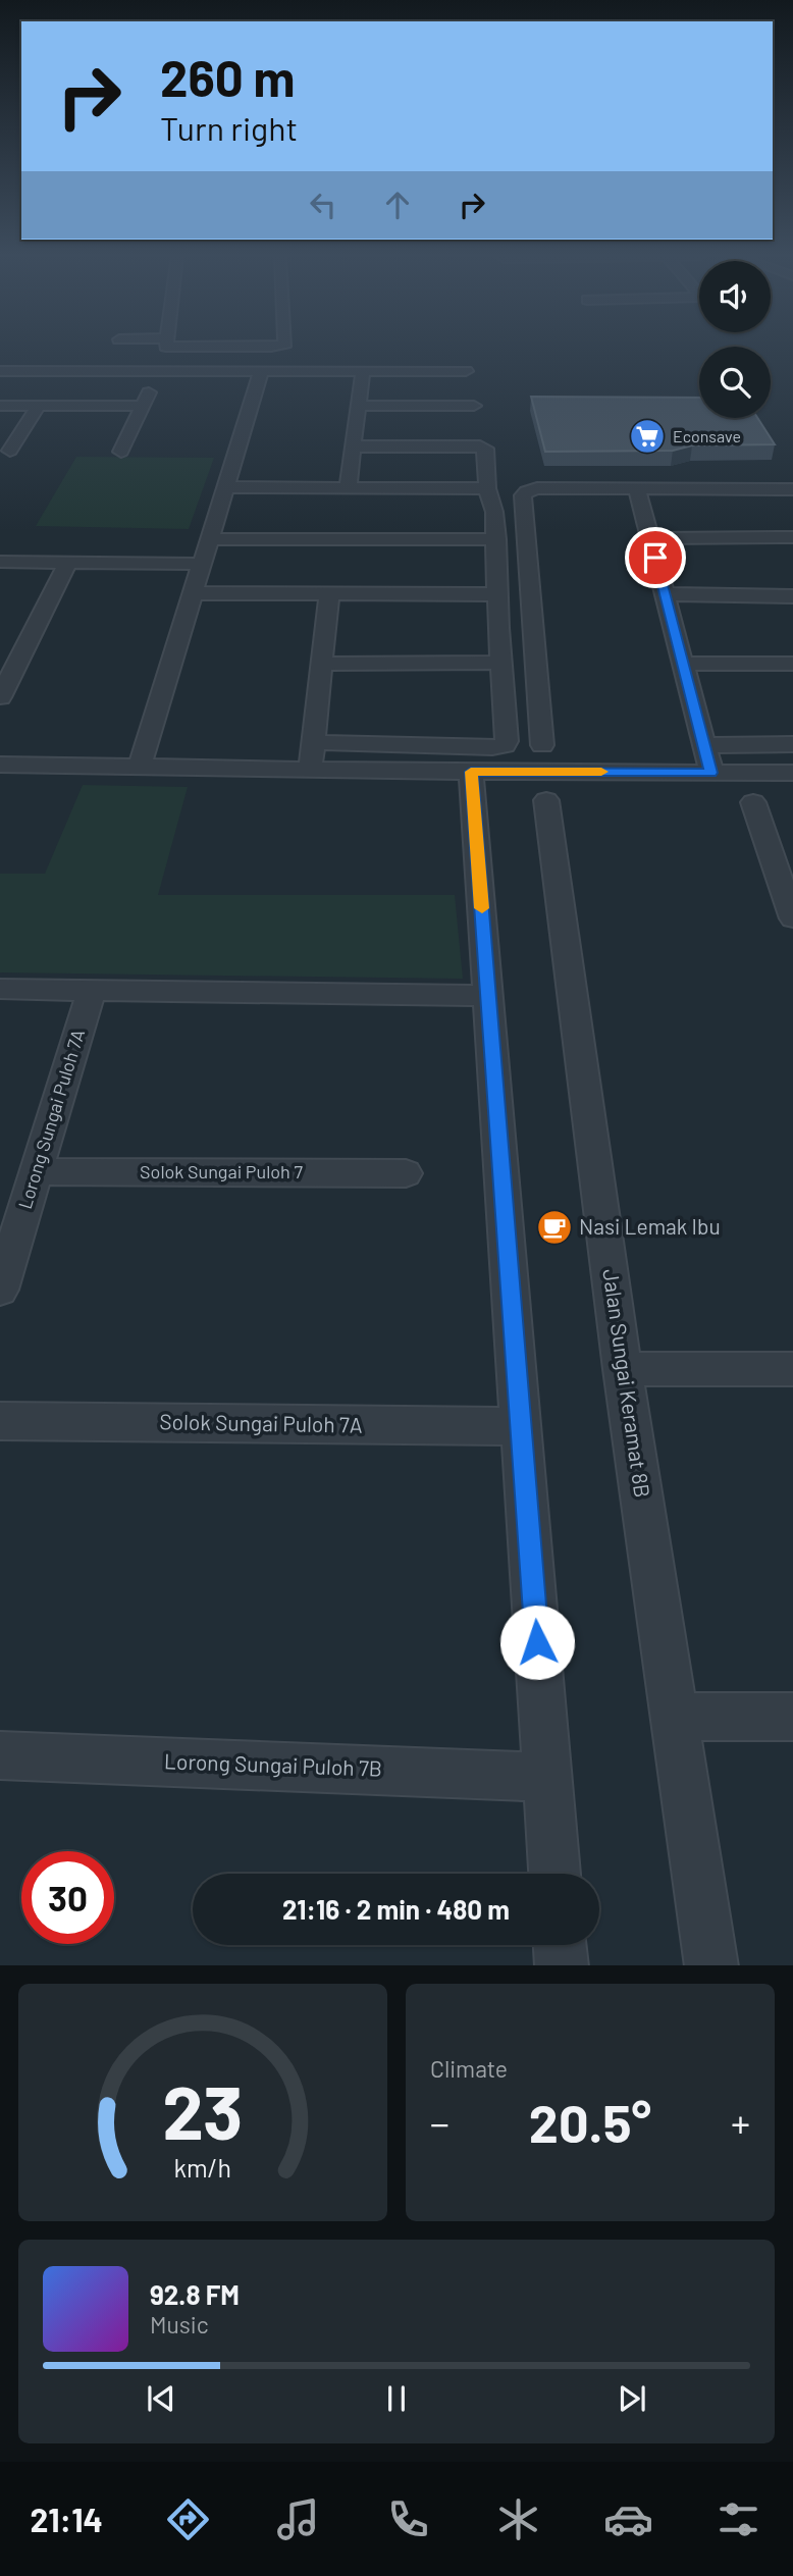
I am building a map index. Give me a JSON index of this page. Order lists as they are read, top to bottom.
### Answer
{
  "streets": {
    "street": [
      "Lorong Sungai Puloh 7A",
      "Solok Sungai Puloh 7",
      "Jalan Sungai Keramat 8B",
      "Solok Sungai Puloh 7A",
      "Lorong Sungai Puloh 7B"
    ]
  },
  "crossings": [
    ["Lorong Sungai Puloh 7A", "Solok Sungai Puloh 7"]
  ],
  "places": {
    "supermarket": ["Econsave"],
    "cafe": ["Nasi Lemak Ibu"]
  },
  "page": {
    "turn": ["260 m", "Turn right"],
    "limit": "30",
    "trip": "21:16 · 2 min · 480 m",
    "tile": "Climate",
    "heat": ["−", "20.5°", "+"],
    "song": ["92.8 FM", "Music"],
    "tabs": "21:14",
    "gauge": ["23", "km/h"]
  }
}
